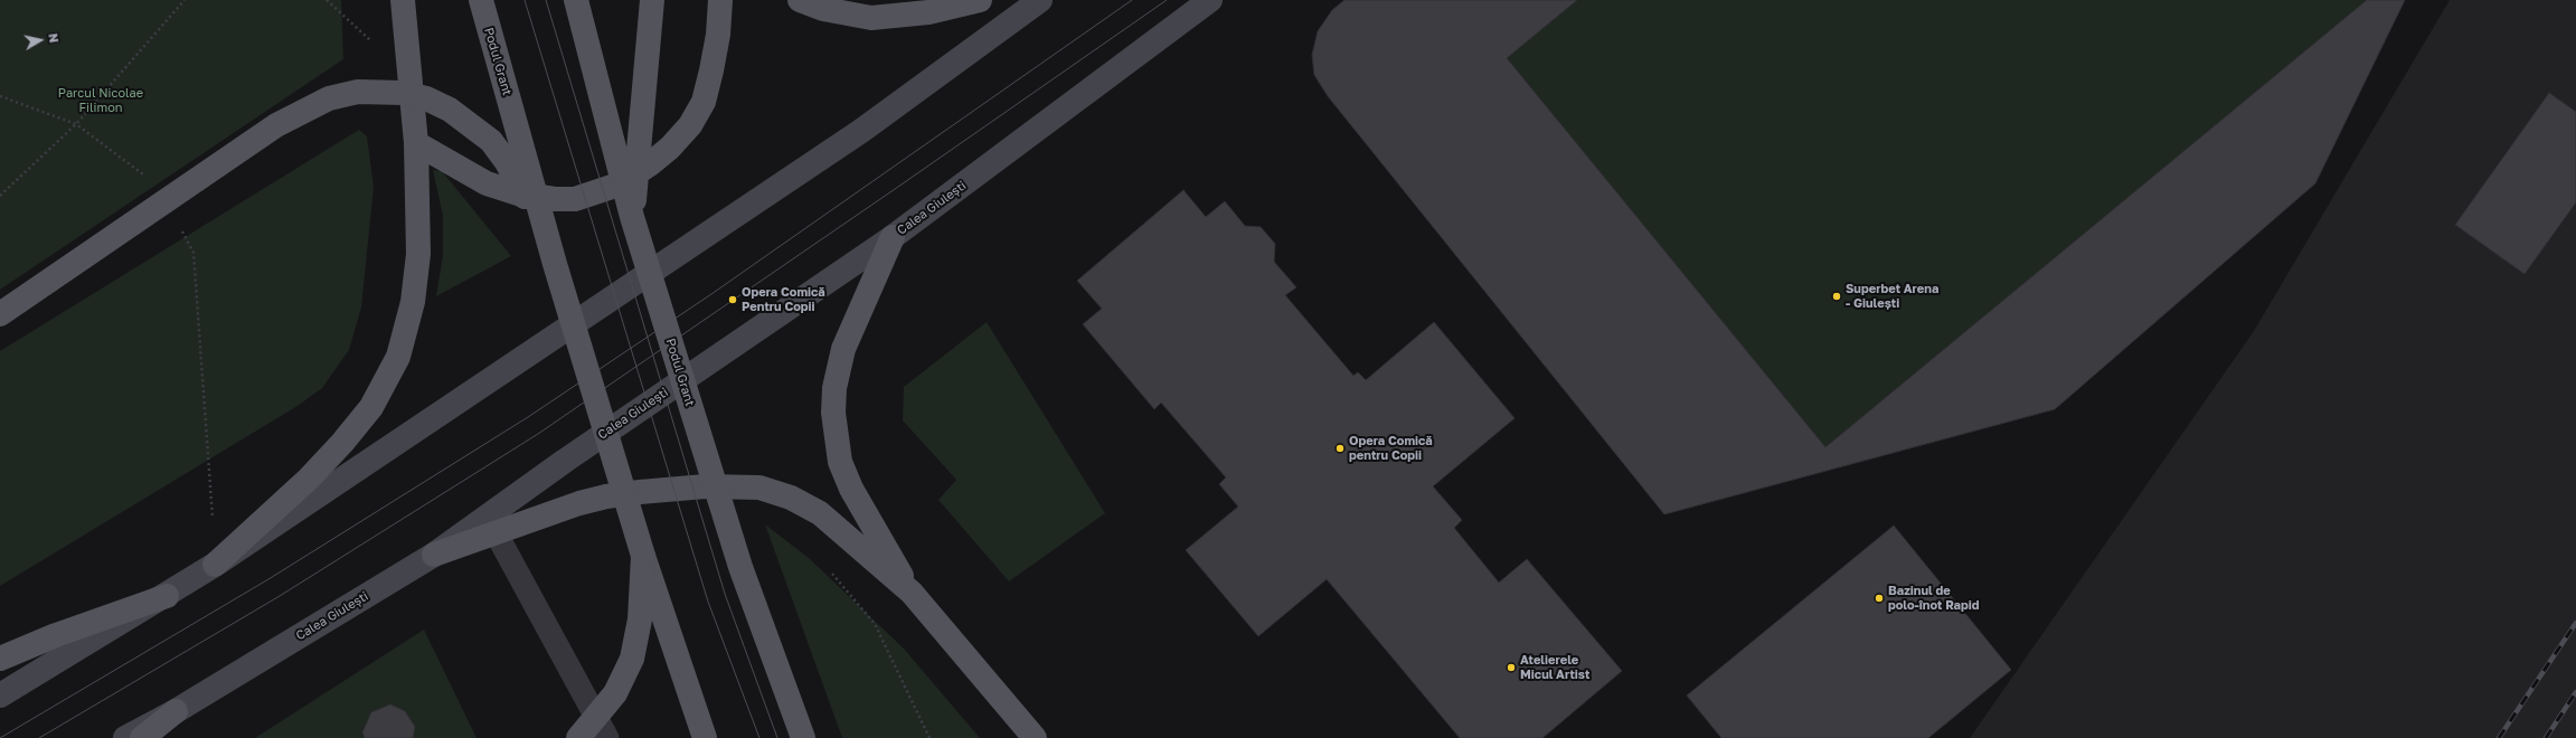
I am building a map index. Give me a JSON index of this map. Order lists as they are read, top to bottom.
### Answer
{
  "streets": {
    "main road": ["Podul Grant", "Calea Giulești"]
  },
  "parks": ["Parcul Nicolae Filimon"],
  "places": [
    "Superbet Arena - Giulești",
    "Opera Comică Pentru Copii",
    "Opera Comică pentru Copii",
    "Bazinul de polo-înot Rapid",
    "Atelierele Micul Artist"
  ],
  "north": "right"
}
